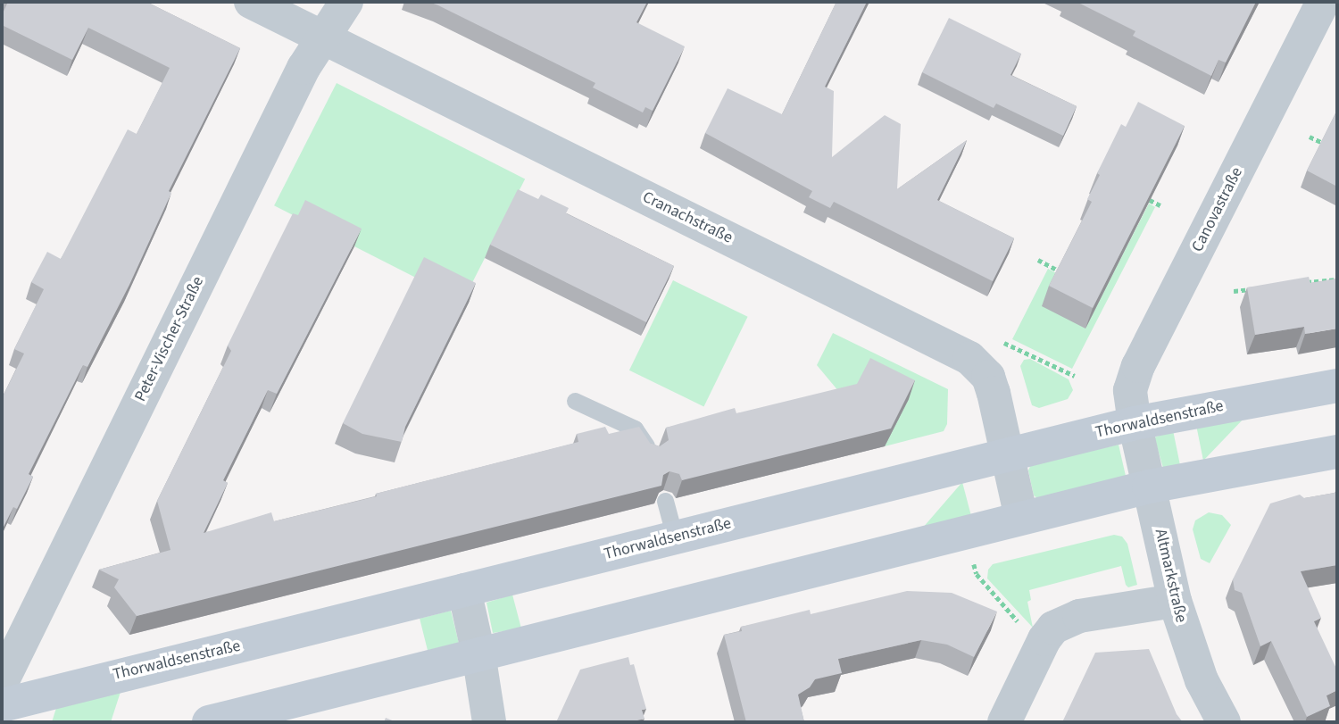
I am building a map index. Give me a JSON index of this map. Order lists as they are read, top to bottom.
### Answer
{
  "streets": {
    "main road": ["Thorwaldsenstraße"],
    "street": [
      "Canovastraße",
      "Cranachstraße",
      "Peter-Vischer-Straße",
      "Altmarkstraße"
    ]
  },
  "crossings": [
    ["Canovastraße", "Thorwaldsenstraße"],
    ["Canovastraße", "Altmarkstraße"],
    ["Cranachstraße", "Peter-Vischer-Straße"],
    ["Cranachstraße", "Thorwaldsenstraße"],
    ["Thorwaldsenstraße", "Altmarkstraße"]
  ]
}
